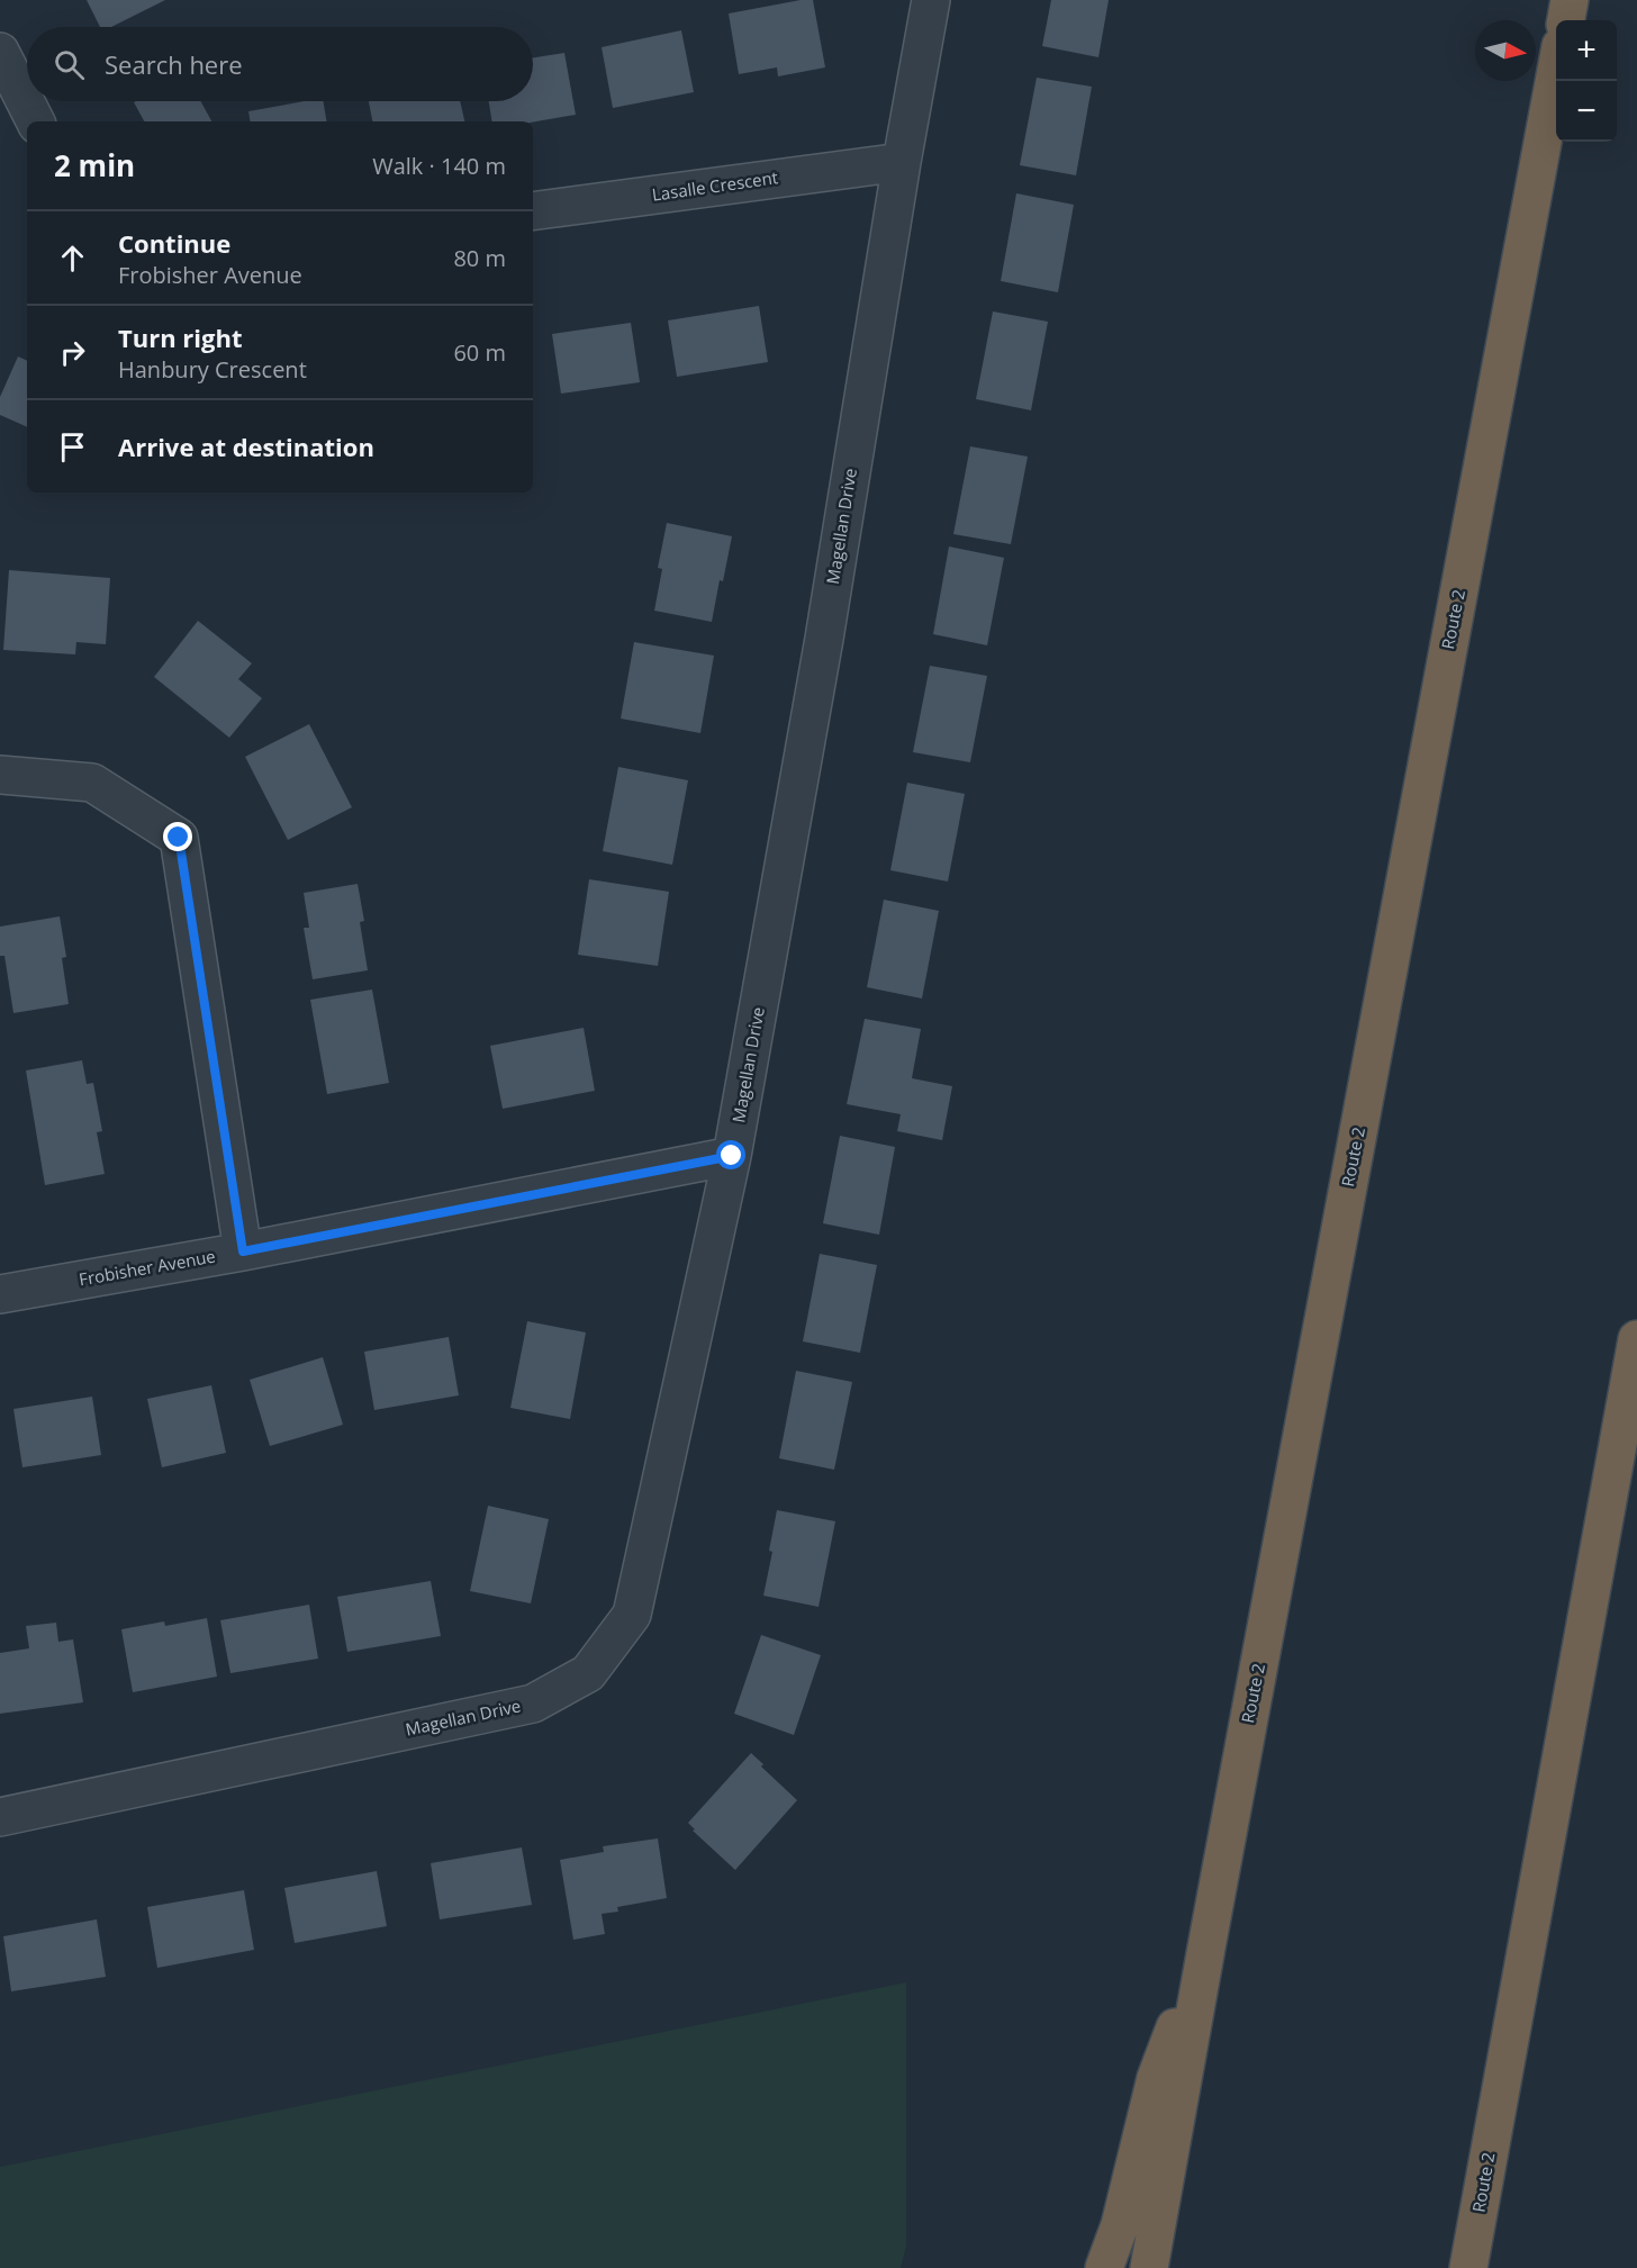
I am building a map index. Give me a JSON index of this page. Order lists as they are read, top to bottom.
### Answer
{
  "streets": {
    "highway": ["Route 2"],
    "street": ["Lasalle Crescent", "Magellan Drive", "Frobisher Avenue"]
  },
  "crossings": [
    ["Lasalle Crescent", "Magellan Drive"],
    ["Magellan Drive", "Frobisher Avenue"]
  ],
  "north": "right",
  "page": {
    "map_buttons": ["+", "−"],
    "search": "Search here",
    "heading": ["2 min", "Walk · 140 m"],
    "list": [
      ["Continue", "Frobisher Avenue", "80 m"],
      ["Turn right", "Hanbury Crescent", "60 m"],
      "Arrive at destination"
    ]
  }
}
